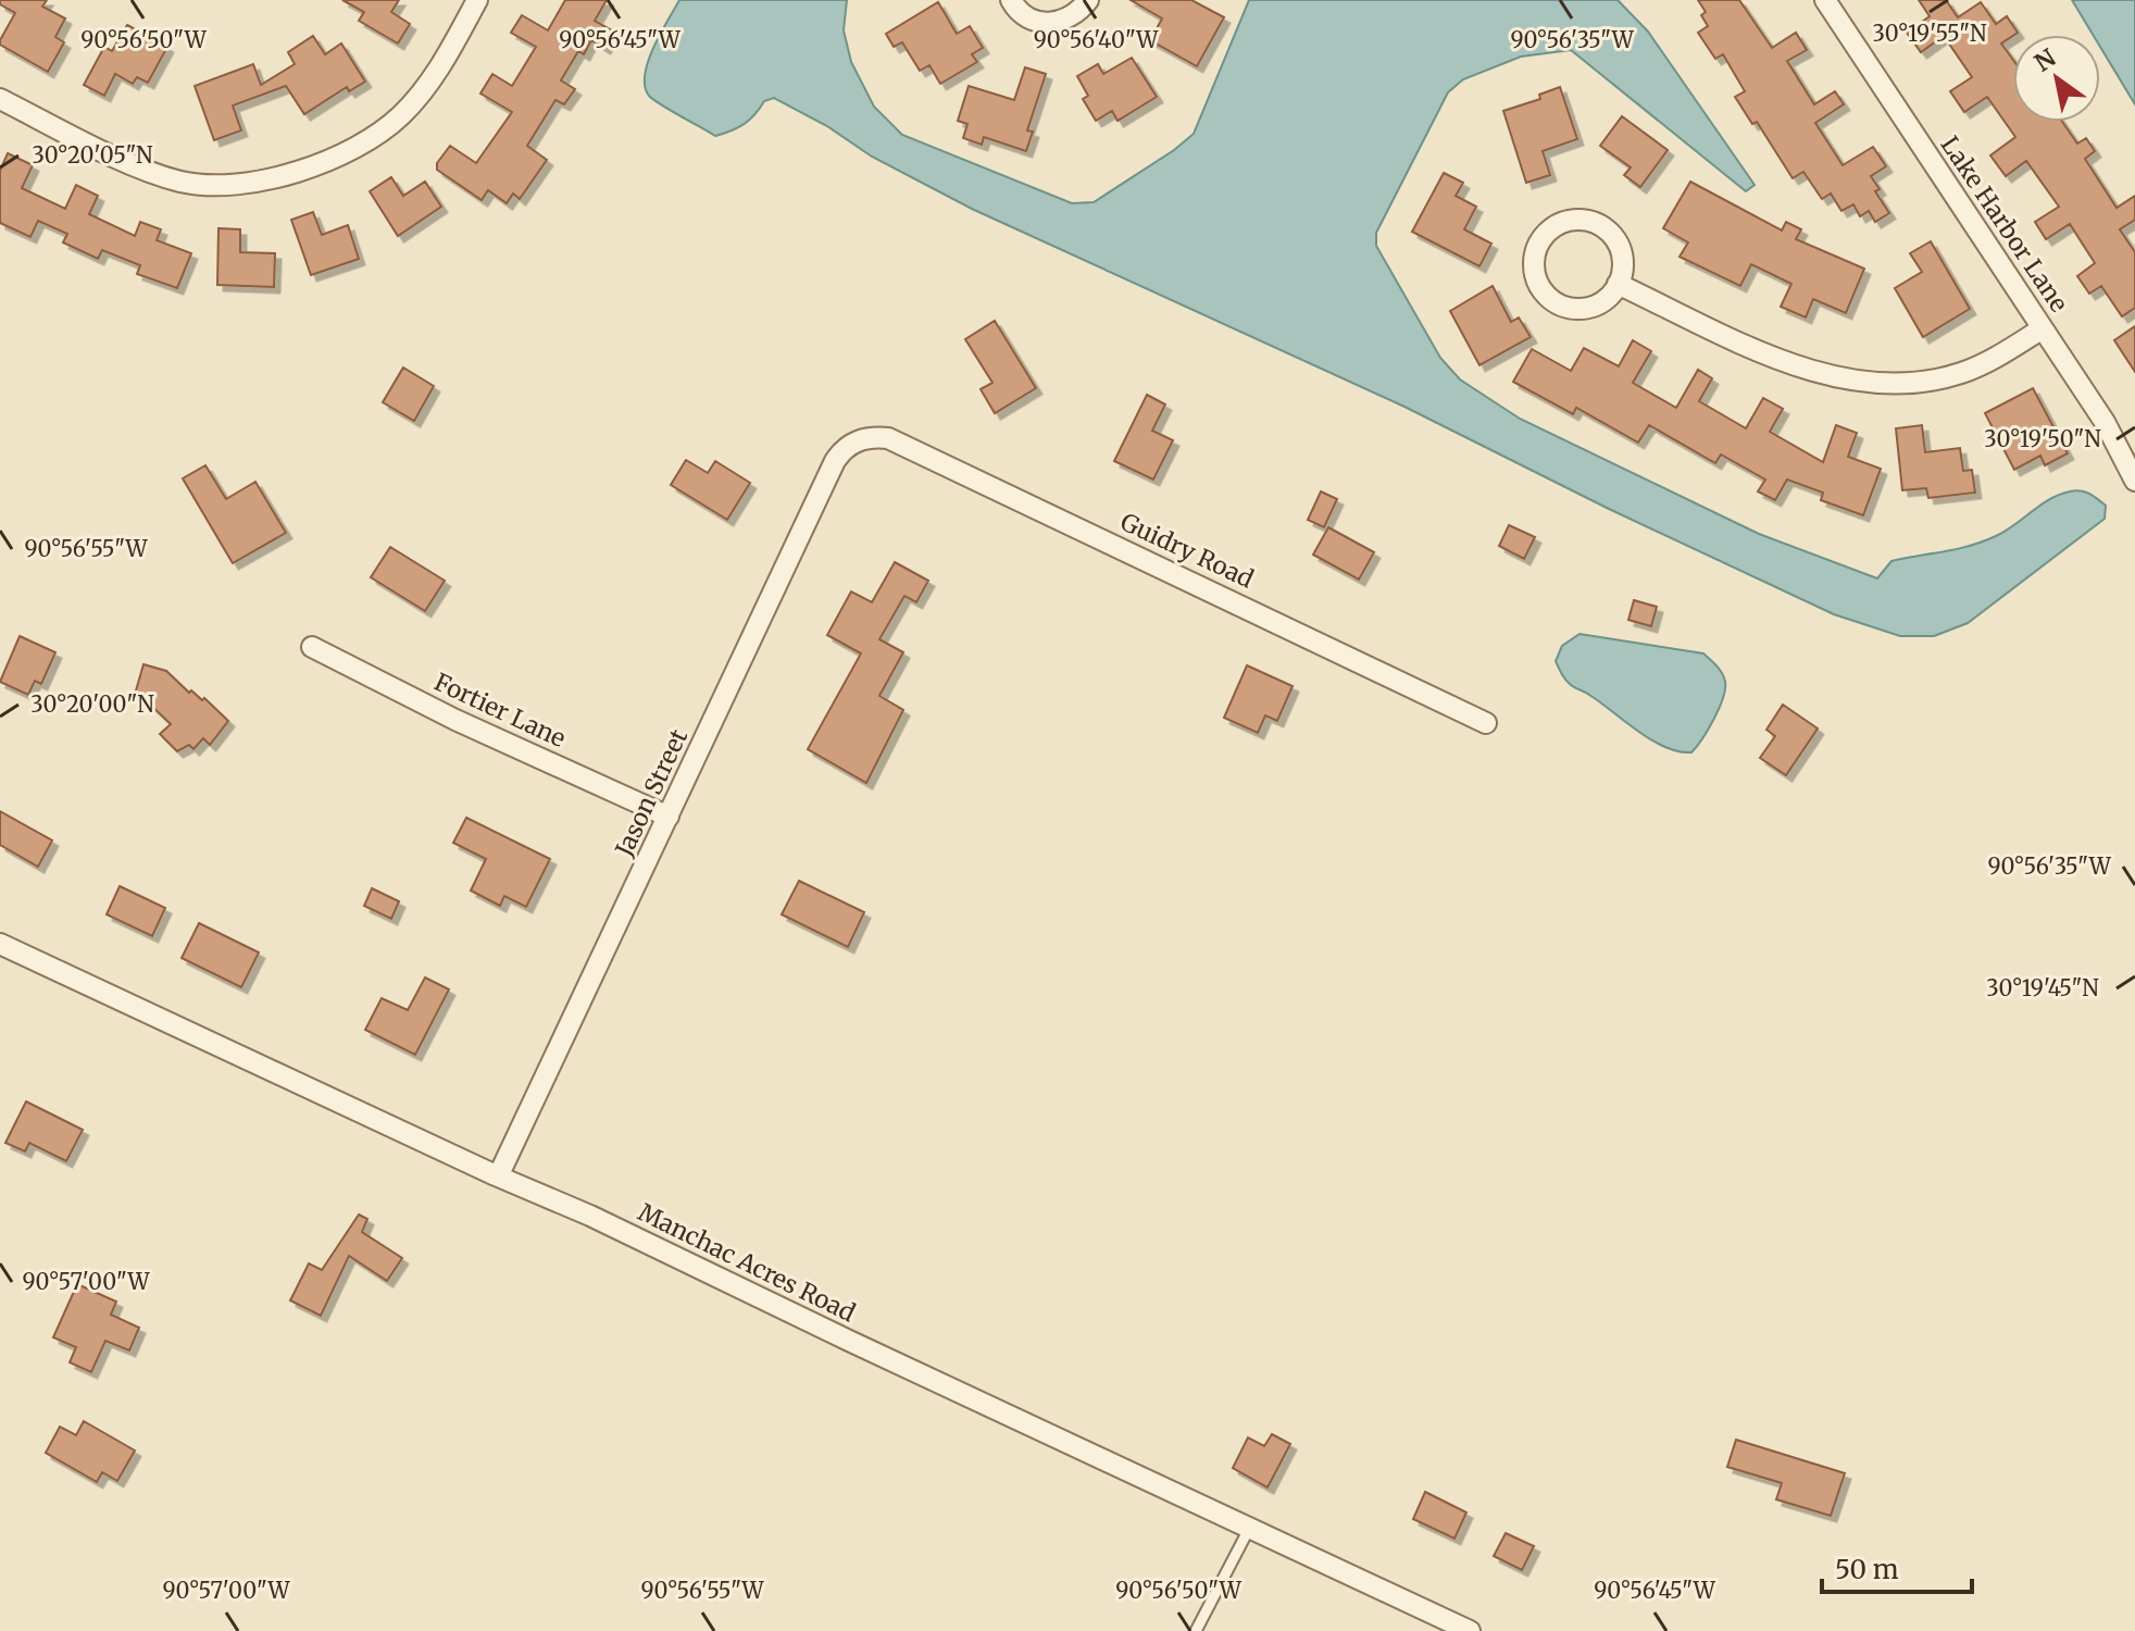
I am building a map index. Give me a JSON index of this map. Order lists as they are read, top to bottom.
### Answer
{
  "streets": {
    "street": [
      "Lake Harbor Lane",
      "Guidry Road",
      "Fortier Lane",
      "Jason Street",
      "Manchac Acres Road"
    ]
  },
  "crossings": [
    ["Guidry Road", "Jason Street"],
    ["Fortier Lane", "Jason Street"],
    ["Jason Street", "Manchac Acres Road"]
  ],
  "scale_bar": "50 m",
  "north": "top left",
  "coordinates": [
    "30°19'55\"N",
    "90°56'50\"W",
    "90°56'45\"W",
    "90°56'40\"W",
    "90°56'35\"W",
    "30°20'05\"N",
    "30°19'50\"N",
    "90°56'55\"W",
    "30°20'00\"N",
    "30°19'45\"N",
    "90°57'00\"W"
  ]
}
